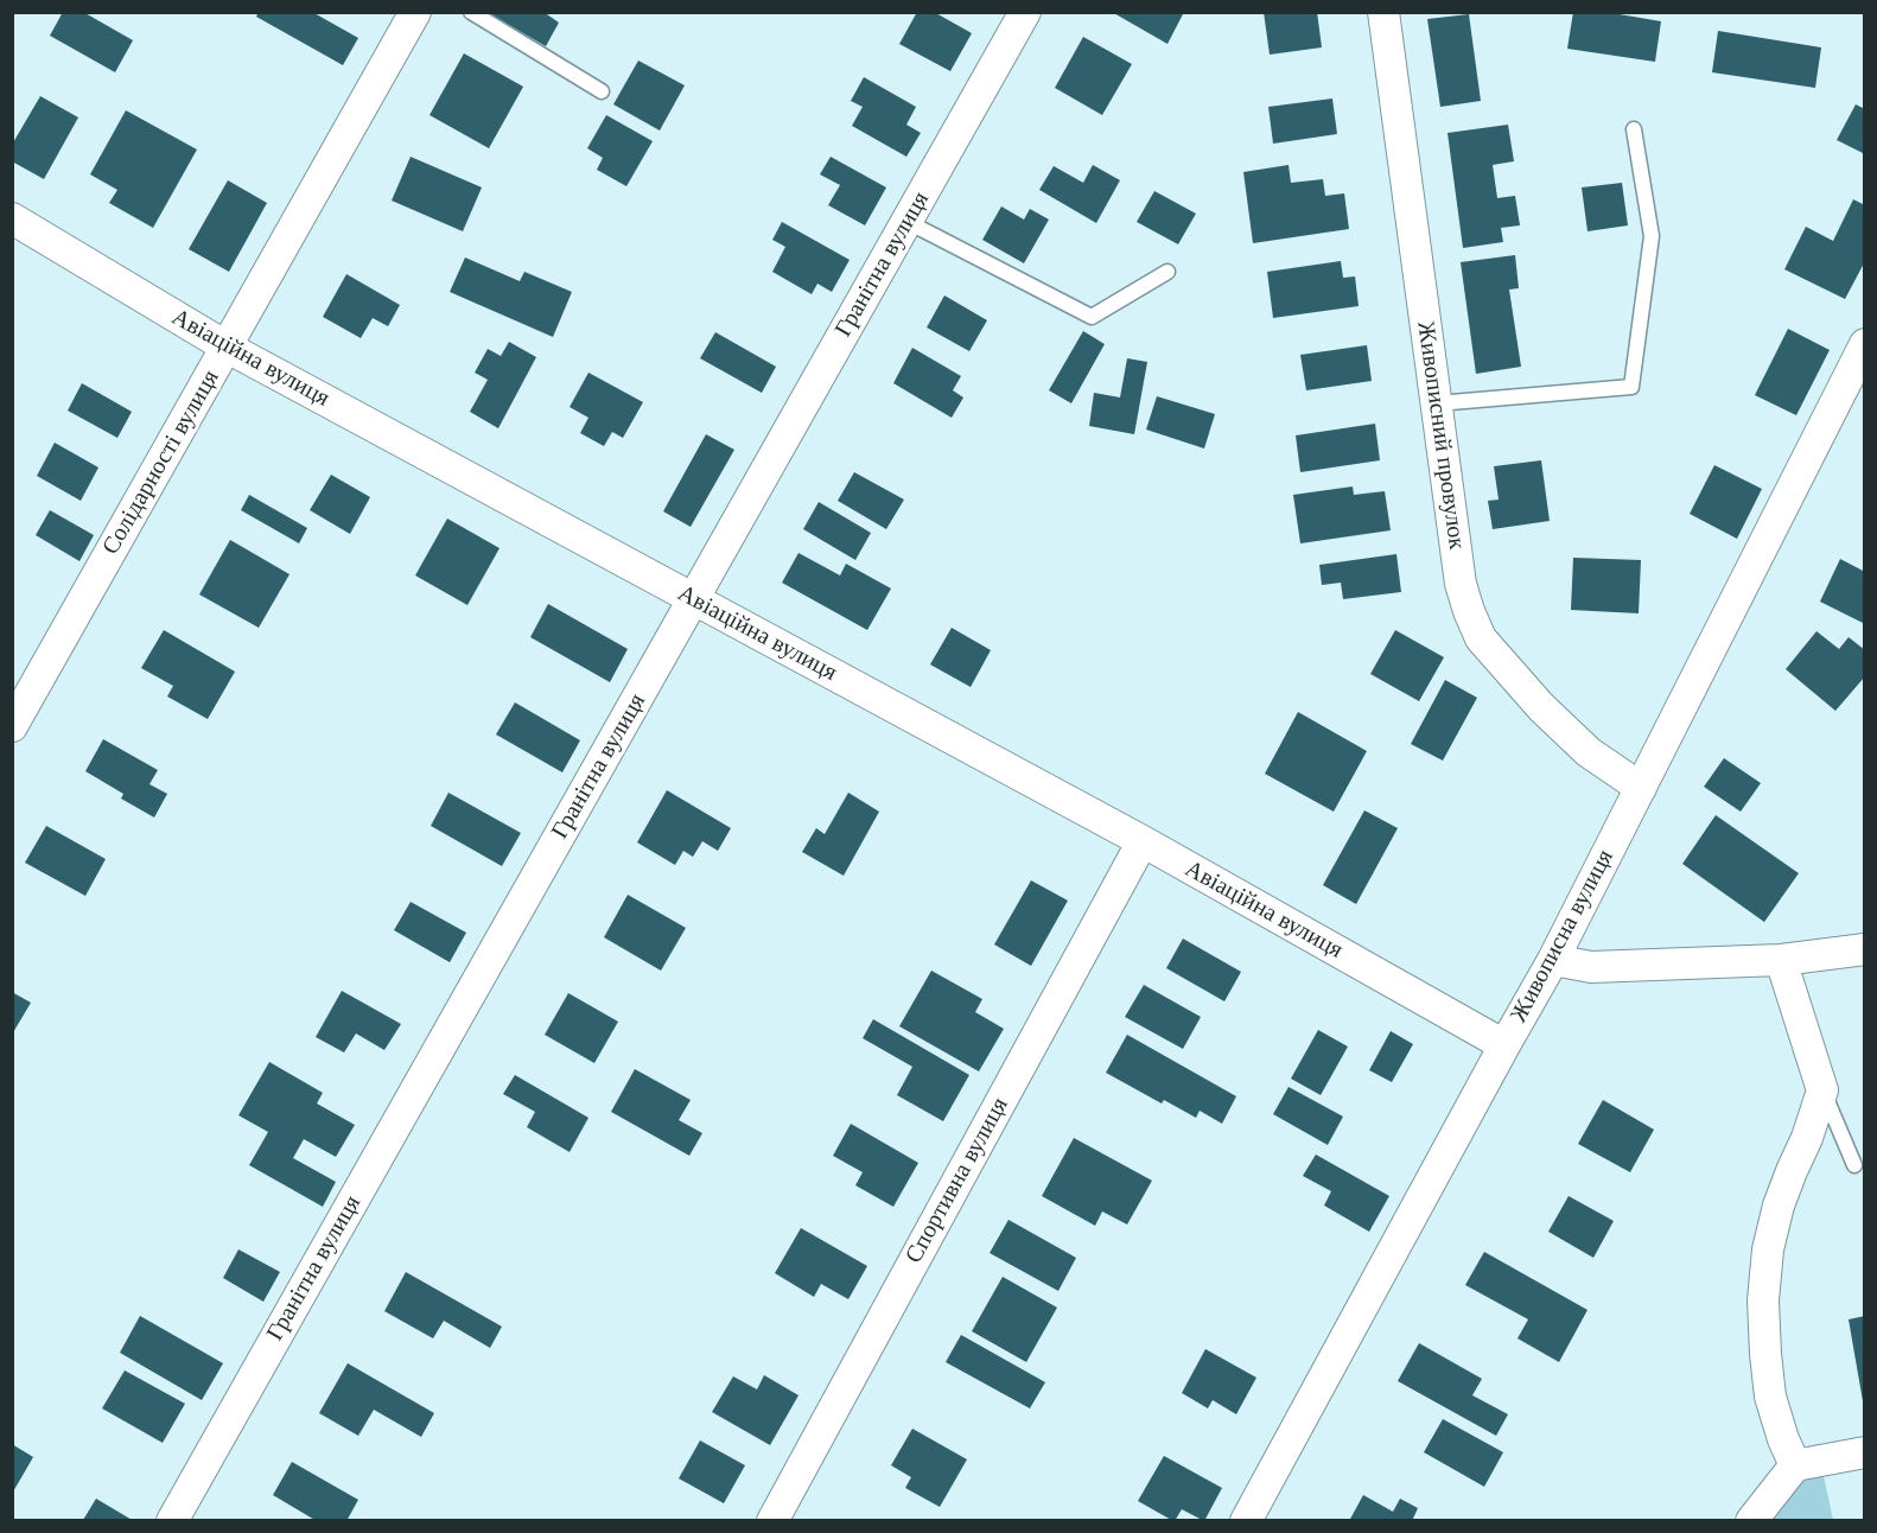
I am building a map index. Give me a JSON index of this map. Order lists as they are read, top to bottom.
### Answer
{
  "streets": {
    "street": [
      "Гранітна вулиця",
      "Авіаційна вулиця",
      "Живописний провулок",
      "Солідарності вулиця",
      "Живописна вулиця",
      "Спортивна вулиця"
    ]
  },
  "crossings": [
    ["Гранітна вулиця", "Авіаційна вулиця"],
    ["Авіаційна вулиця", "Солідарності вулиця"],
    ["Авіаційна вулиця", "Живописна вулиця"],
    ["Авіаційна вулиця", "Спортивна вулиця"],
    ["Живописний провулок", "Живописна вулиця"]
  ]
}
